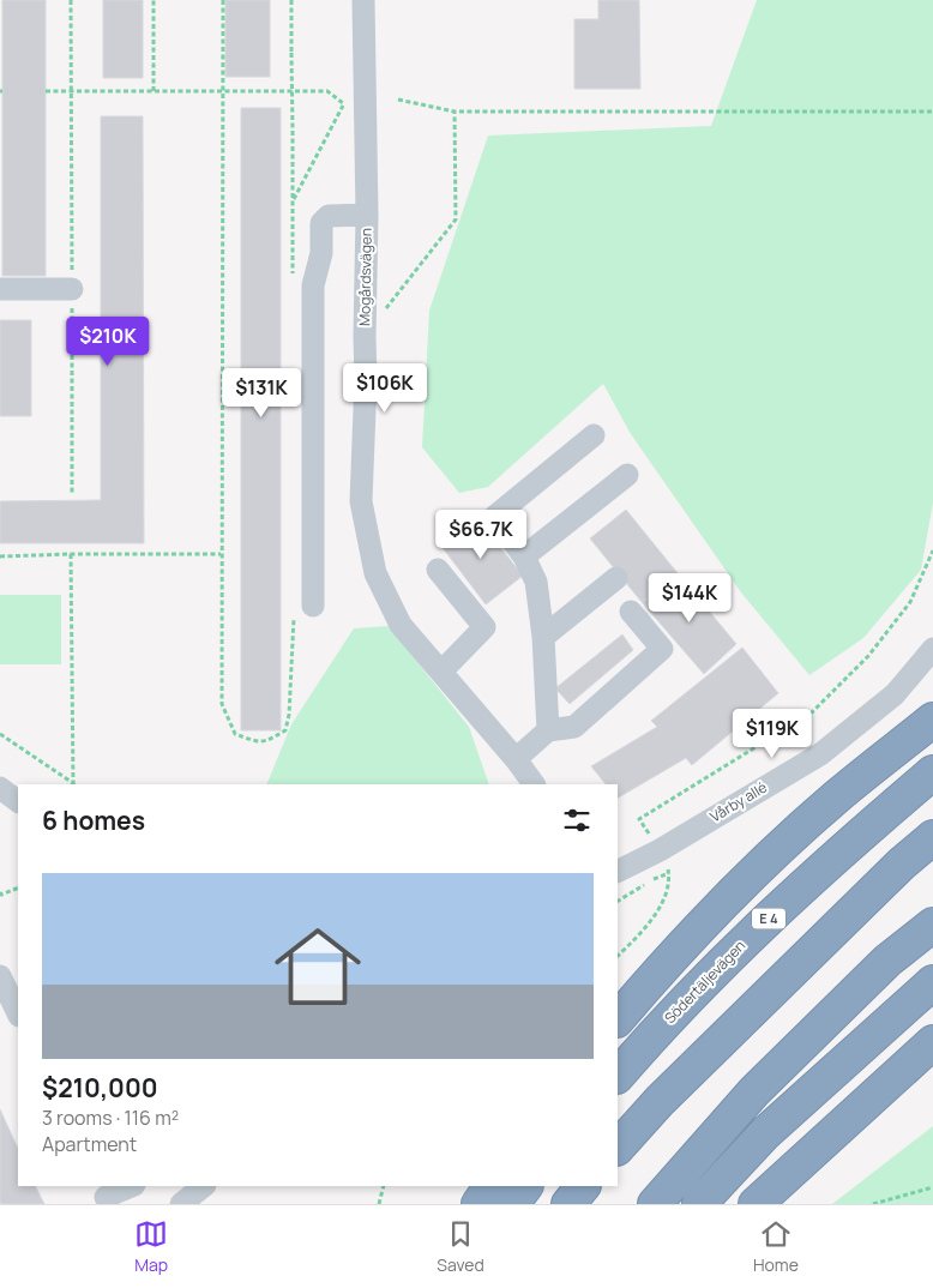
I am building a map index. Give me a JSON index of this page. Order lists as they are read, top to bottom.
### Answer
{
  "streets": {
    "highway": ["E 4", "Södertäljevägen"],
    "street": ["Mogårdsvägen", "Vårby allé"]
  },
  "page": {
    "price": [
      "$210K",
      "$106K",
      "$131K",
      "$66.7K",
      "$144K",
      "$119K"
    ],
    "heading": "6 homes",
    "list": [
      {
        "name": "$210,000",
        "note": "3 rooms · 116 m² · Apartment"
      }
    ],
    "tabs": ["Map", "Saved", "Home"]
  }
}
